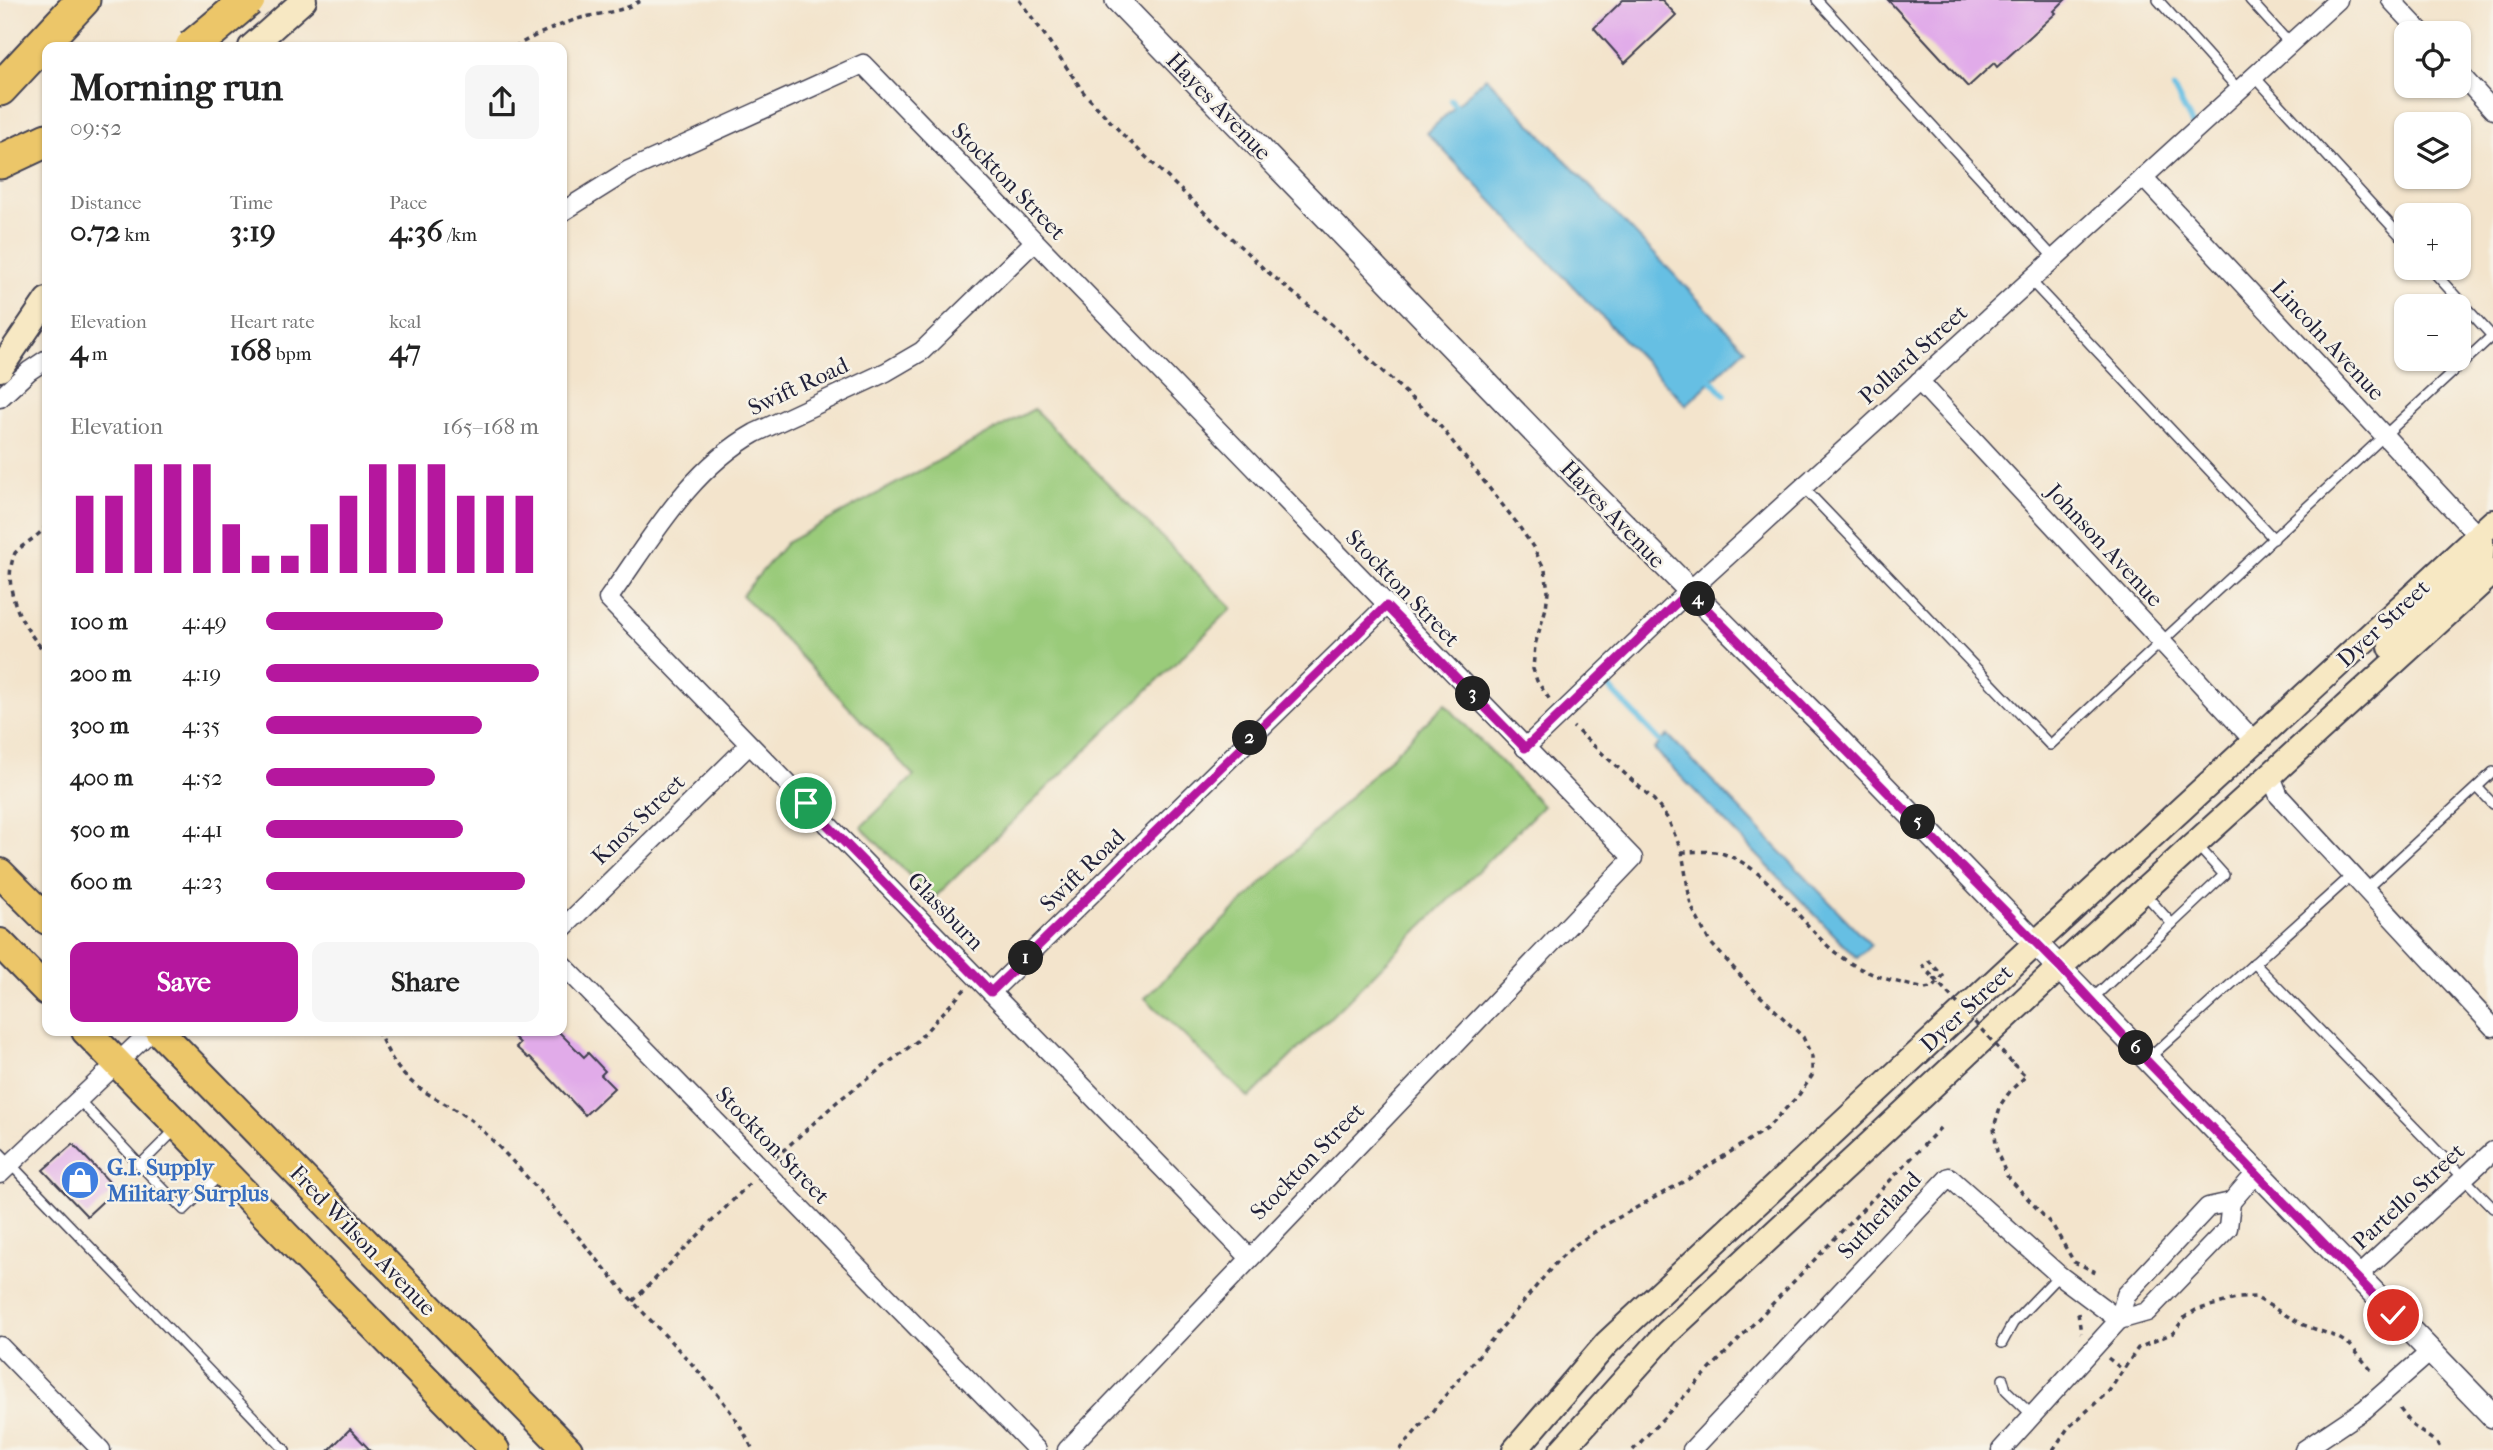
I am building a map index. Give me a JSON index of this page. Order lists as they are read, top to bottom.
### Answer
{
  "streets": {
    "main road": ["Dyer Street", "Fred Wilson Avenue"],
    "street": [
      "Hayes Avenue",
      "Stockton Street",
      "Lincoln Avenue",
      "Pollard Street",
      "Swift Road",
      "Johnson Avenue",
      "Knox Street",
      "Glassburn",
      "Partello Street",
      "Sutherland"
    ]
  },
  "crossings": [
    ["Hayes Avenue", "Pollard Street"],
    ["Hayes Avenue", "Dyer Street"],
    ["Hayes Avenue", "Partello Street"],
    ["Stockton Street", "Pollard Street"],
    ["Stockton Street", "Swift Road"],
    ["Stockton Street", "Glassburn"],
    ["Lincoln Avenue", "Pollard Street"],
    ["Lincoln Avenue", "Dyer Street"],
    ["Pollard Street", "Johnson Avenue"],
    ["Swift Road", "Glassburn"],
    ["Johnson Avenue", "Dyer Street"],
    ["Knox Street", "Glassburn"]
  ],
  "places": {
    "shop": ["G.I. Supply Military Surplus"]
  },
  "page": {
    "map_buttons": ["+", "−"],
    "heading": ["Morning run", "09:52"],
    "stats": [
      ["Distance", "0.72 km"],
      ["Time", "3:19"],
      ["Pace", "4:36 /km"],
      ["Elevation", "4 m"],
      ["Heart rate", "168 bpm"],
      ["kcal", "47"]
    ],
    "chart": ["Elevation", "165–168 m"],
    "pins": [
      "4",
      "3",
      "2",
      "5",
      "1",
      "6"
    ],
    "list": [
      {
        "name": "100 m",
        "note": "4:49"
      },
      {
        "name": "200 m",
        "note": "4:19"
      },
      {
        "name": "300 m",
        "note": "4:35"
      },
      {
        "name": "400 m",
        "note": "4:52"
      },
      {
        "name": "500 m",
        "note": "4:41"
      },
      {
        "name": "600 m",
        "note": "4:23"
      }
    ],
    "buttons": ["Save", "Share"]
  }
}
